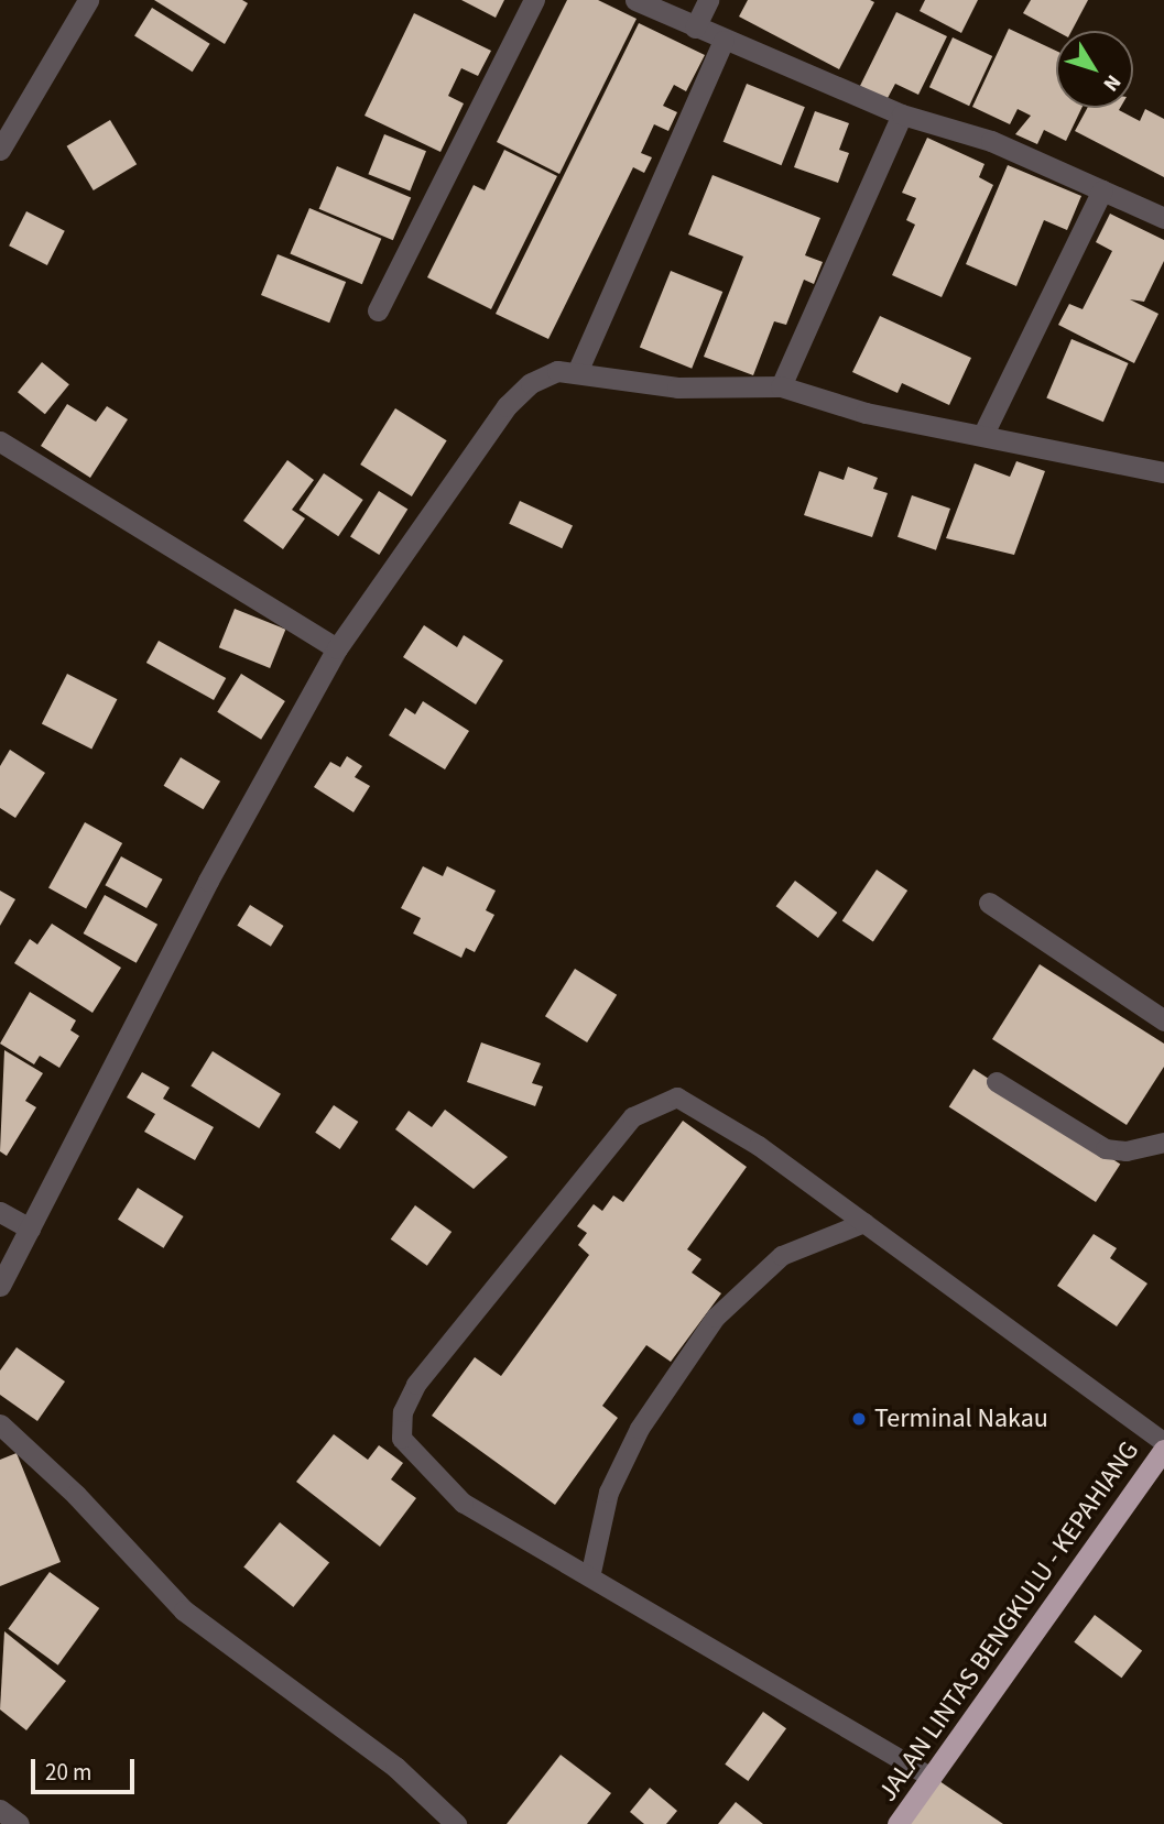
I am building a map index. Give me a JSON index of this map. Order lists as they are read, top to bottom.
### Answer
{
  "streets": {
    "highway": ["JALAN LINTAS BENGKULU - KEPAHIANG"]
  },
  "places": ["Terminal Nakau"],
  "scale_bar": "20 m",
  "north": "bottom right"
}
